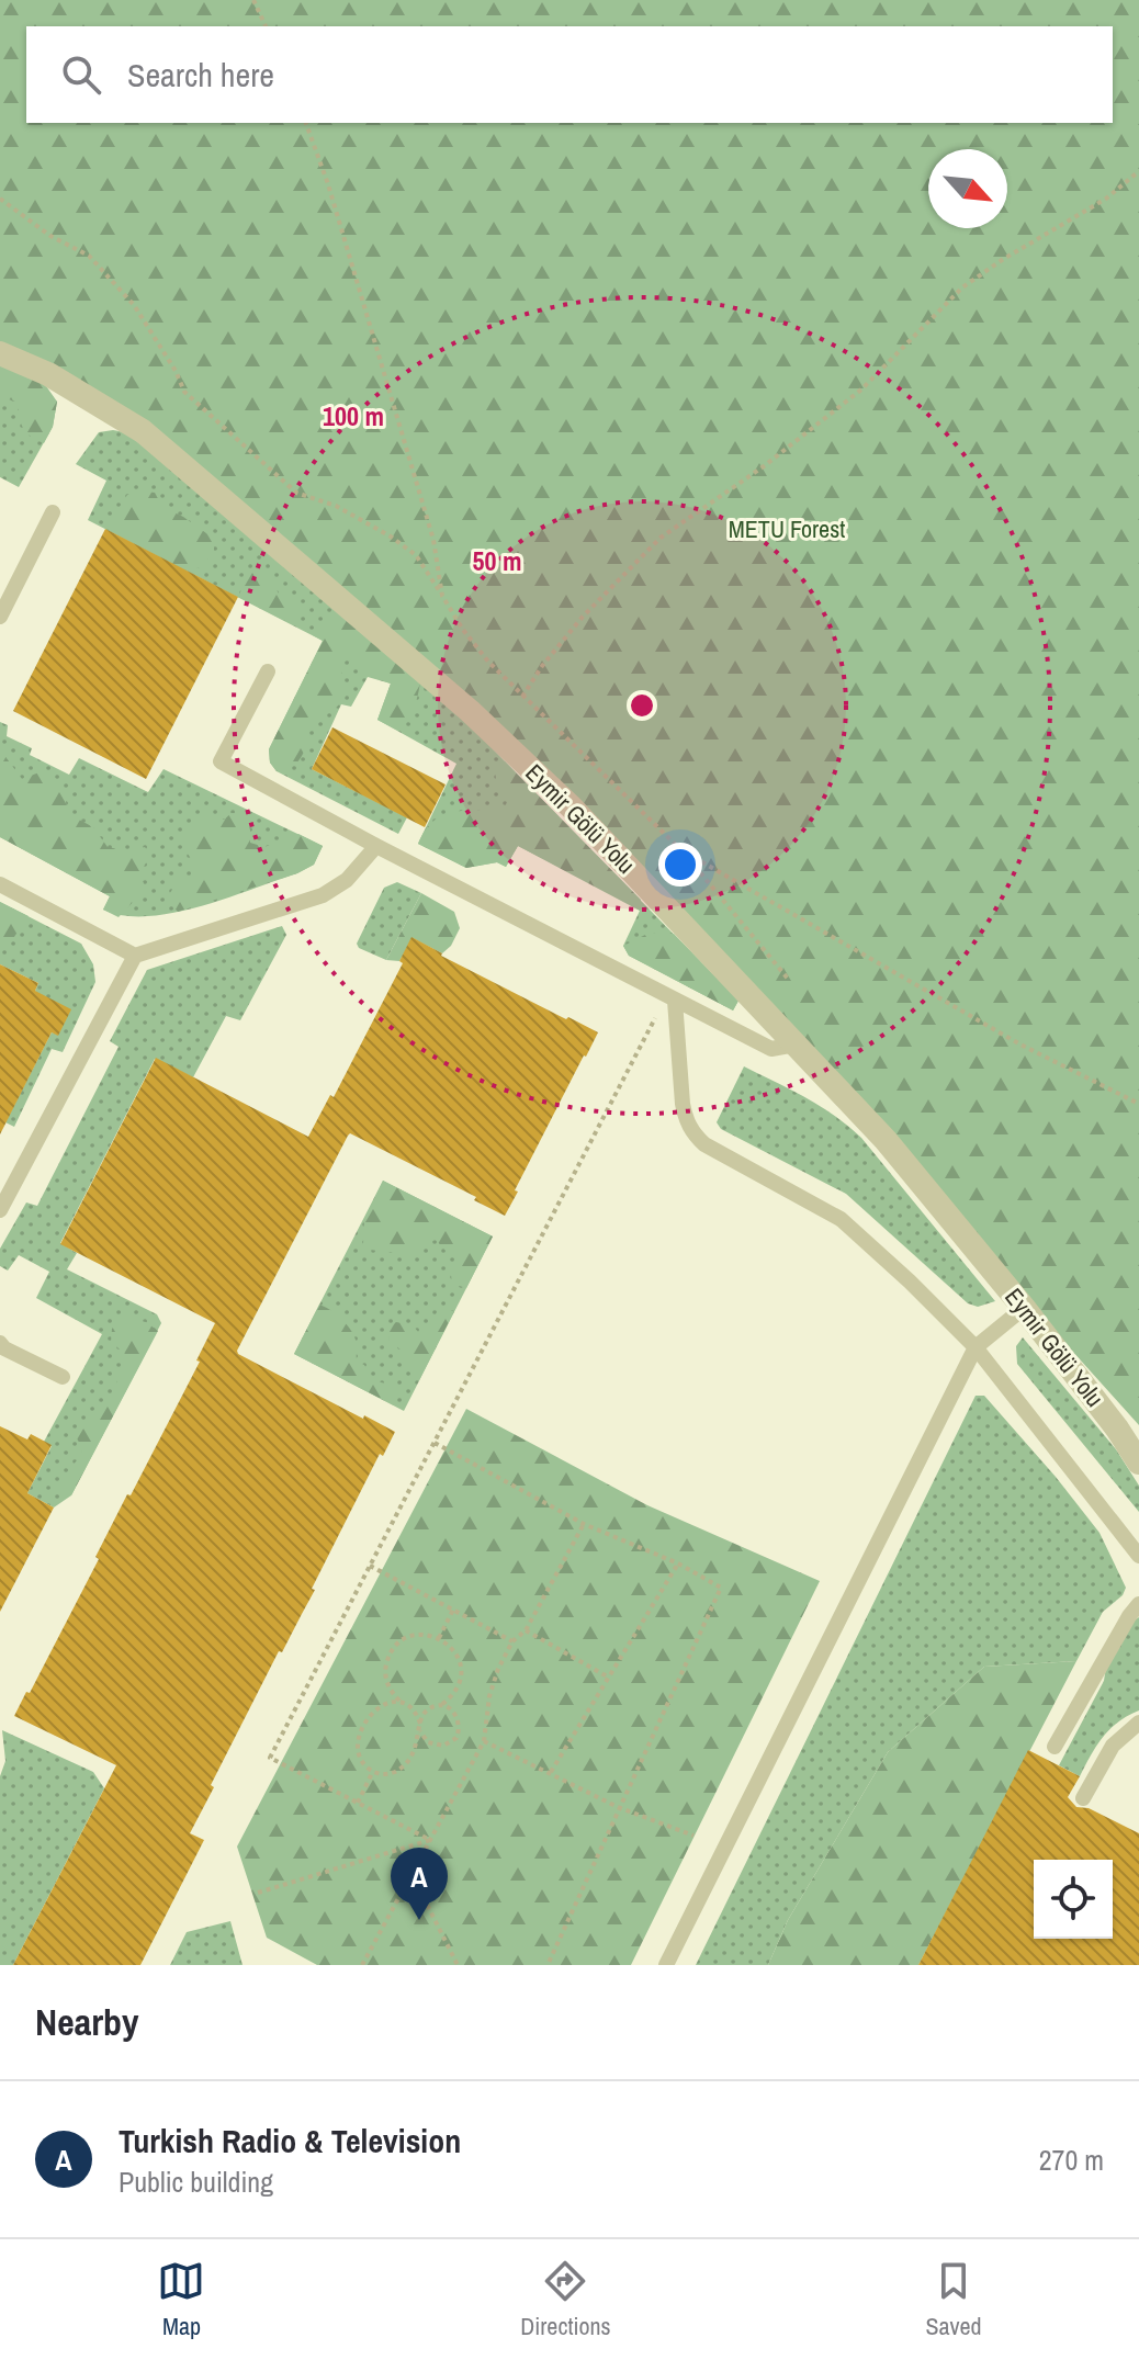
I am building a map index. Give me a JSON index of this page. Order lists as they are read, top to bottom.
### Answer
{
  "streets": {
    "street": ["Eymir Gölü Yolu"]
  },
  "parks": ["METU Forest"],
  "north": "bottom right",
  "page": {
    "search": "Search here",
    "pins": "A",
    "heading": "Nearby",
    "list": [
      {
        "mark": "A",
        "name": "Turkish Radio & Television",
        "note": "Public building",
        "value": "270 m"
      }
    ],
    "nav": ["Map", "Directions", "Saved"]
  },
  "rings": ["100 m", "50 m"]
}
